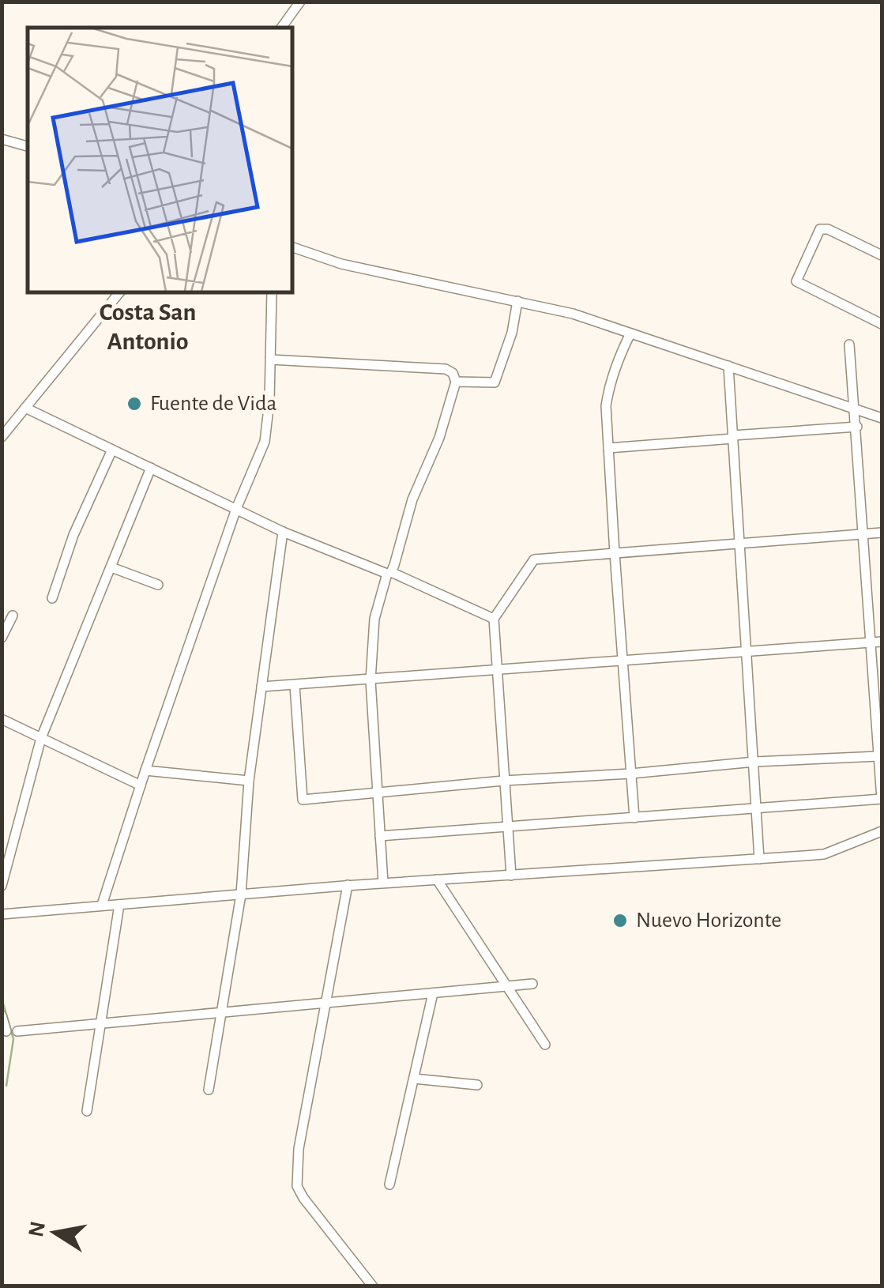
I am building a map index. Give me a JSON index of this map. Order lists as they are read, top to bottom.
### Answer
{
  "districts": ["Costa San Antonio"],
  "places": ["Fuente de Vida", "Nuevo Horizonte"],
  "north": "left"
}
